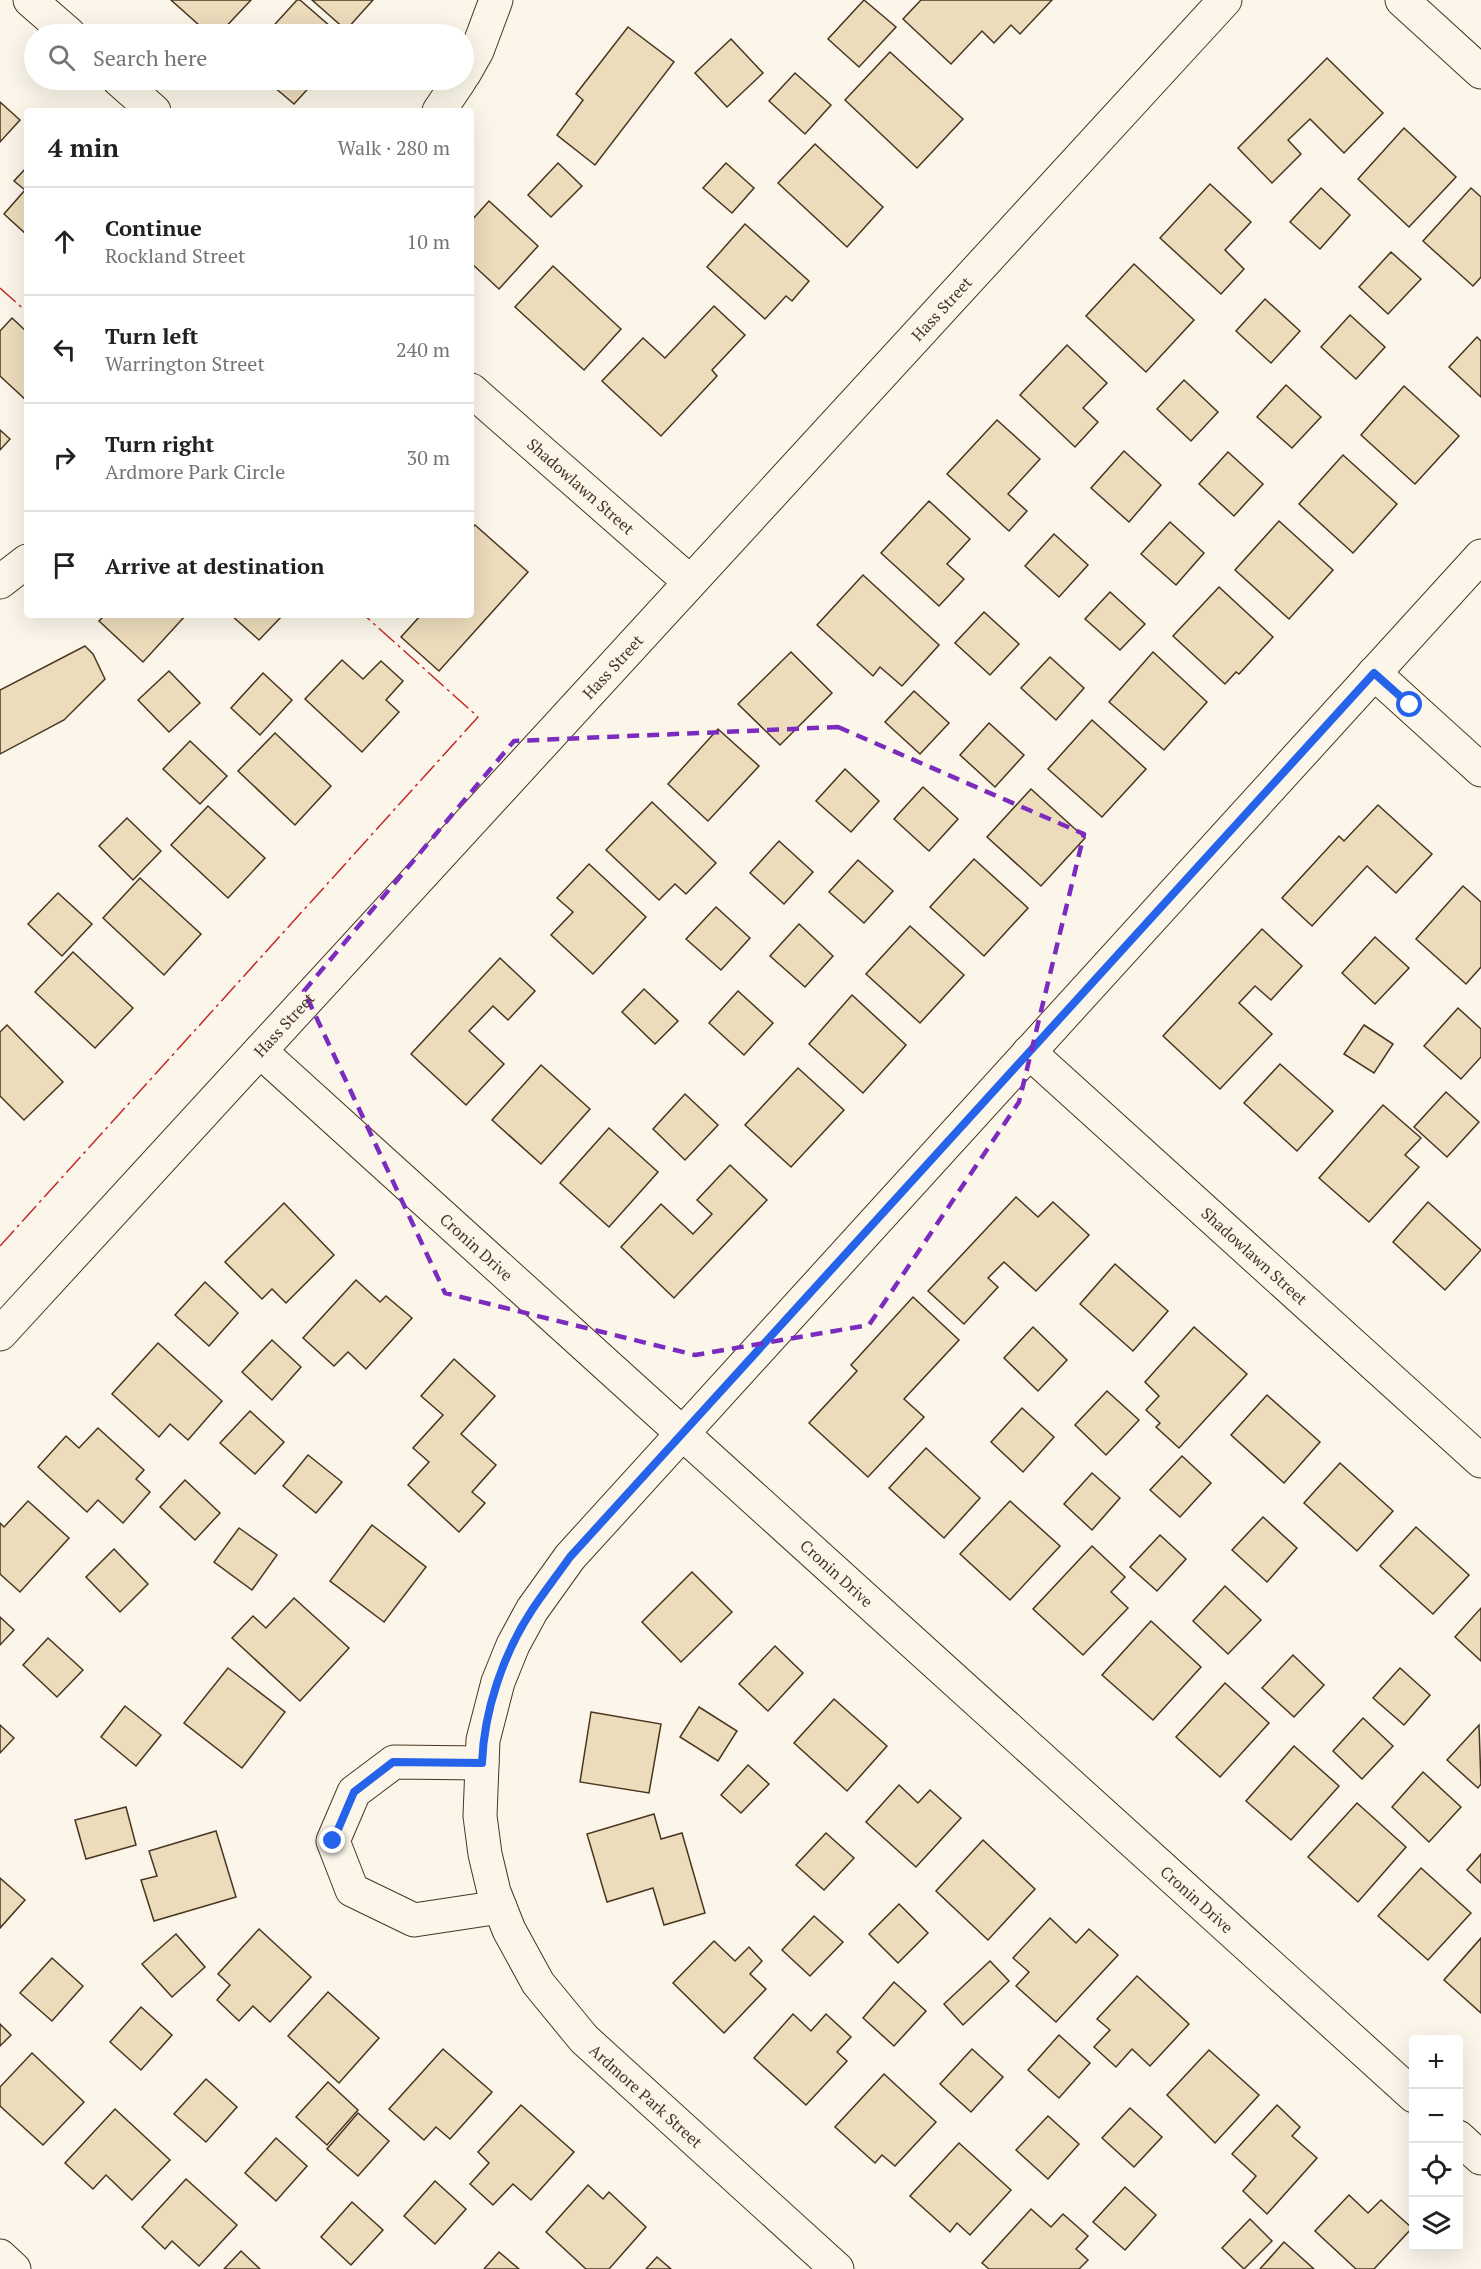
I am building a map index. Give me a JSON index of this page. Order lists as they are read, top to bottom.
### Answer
{
  "streets": {
    "street": [
      "Hass Street",
      "Shadowlawn Street",
      "Cronin Drive",
      "Ardmore Park Street"
    ]
  },
  "crossings": [
    ["Hass Street", "Shadowlawn Street"],
    ["Hass Street", "Cronin Drive"],
    ["Shadowlawn Street", "Ardmore Park Street"],
    ["Cronin Drive", "Ardmore Park Street"]
  ],
  "page": {
    "search": "Search here",
    "heading": ["4 min", "Walk · 280 m"],
    "list": [
      ["Continue", "Rockland Street", "10 m"],
      ["Turn left", "Warrington Street", "240 m"],
      ["Turn right", "Ardmore Park Circle", "30 m"],
      "Arrive at destination"
    ],
    "map_buttons": ["+", "−"]
  }
}
